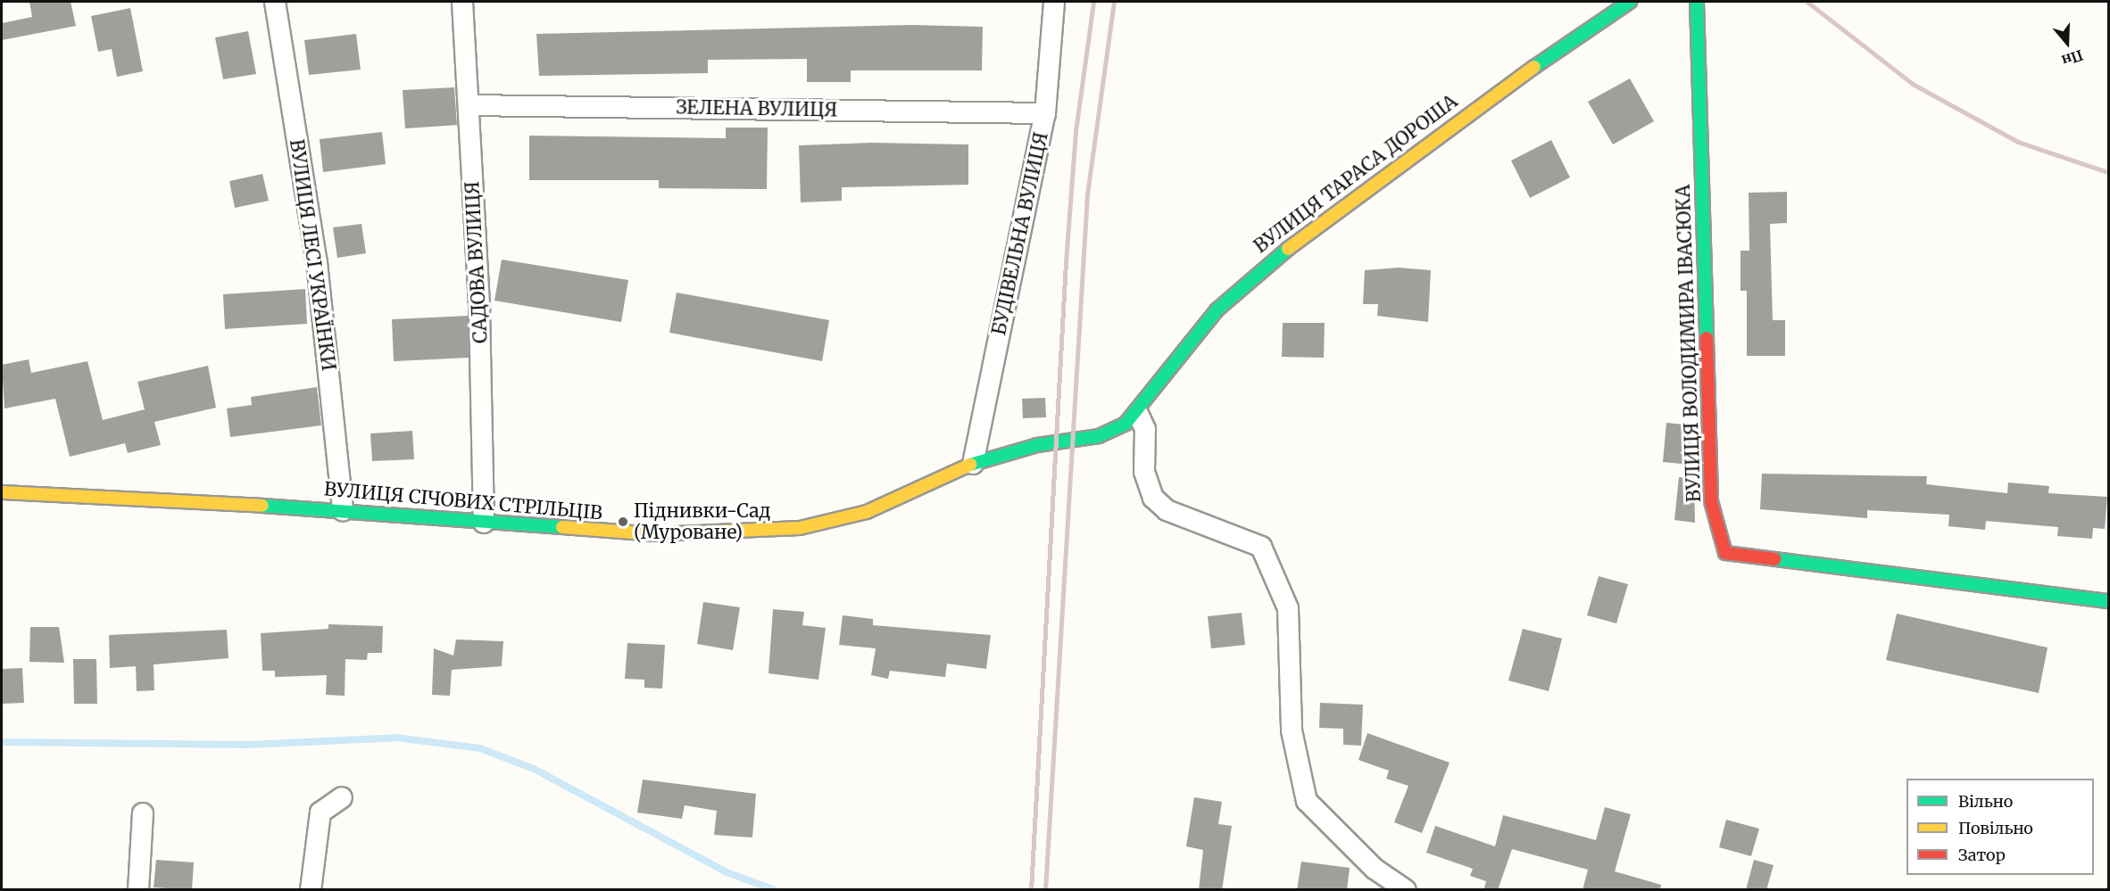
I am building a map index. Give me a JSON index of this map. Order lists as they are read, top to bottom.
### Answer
{
  "streets": {
    "street": [
      "ЗЕЛЕНА ВУЛИЦЯ",
      "ВУЛИЦЯ ТАРАСА ДОРОША",
      "БУДІВЕЛЬНА ВУЛИЦЯ",
      "ВУЛИЦЯ ЛЕСІ УКРАЇНКИ",
      "САДОВА ВУЛИЦЯ",
      "ВУЛИЦЯ ВОЛОДИМИРА ІВАСЮКА",
      "ВУЛИЦЯ СІЧОВИХ СТРІЛЬЦІВ"
    ]
  },
  "crossings": [
    ["ЗЕЛЕНА ВУЛИЦЯ", "БУДІВЕЛЬНА ВУЛИЦЯ"],
    ["ЗЕЛЕНА ВУЛИЦЯ", "САДОВА ВУЛИЦЯ"],
    ["ВУЛИЦЯ ТАРАСА ДОРОША", "ВУЛИЦЯ СІЧОВИХ СТРІЛЬЦІВ"],
    ["БУДІВЕЛЬНА ВУЛИЦЯ", "ВУЛИЦЯ СІЧОВИХ СТРІЛЬЦІВ"],
    ["ВУЛИЦЯ ЛЕСІ УКРАЇНКИ", "ВУЛИЦЯ СІЧОВИХ СТРІЛЬЦІВ"],
    ["САДОВА ВУЛИЦЯ", "ВУЛИЦЯ СІЧОВИХ СТРІЛЬЦІВ"]
  ],
  "places": ["Піднивки-Сад (Муроване)"],
  "legend": ["Вільно", "Повільно", "Затор"],
  "north": "bottom"
}
